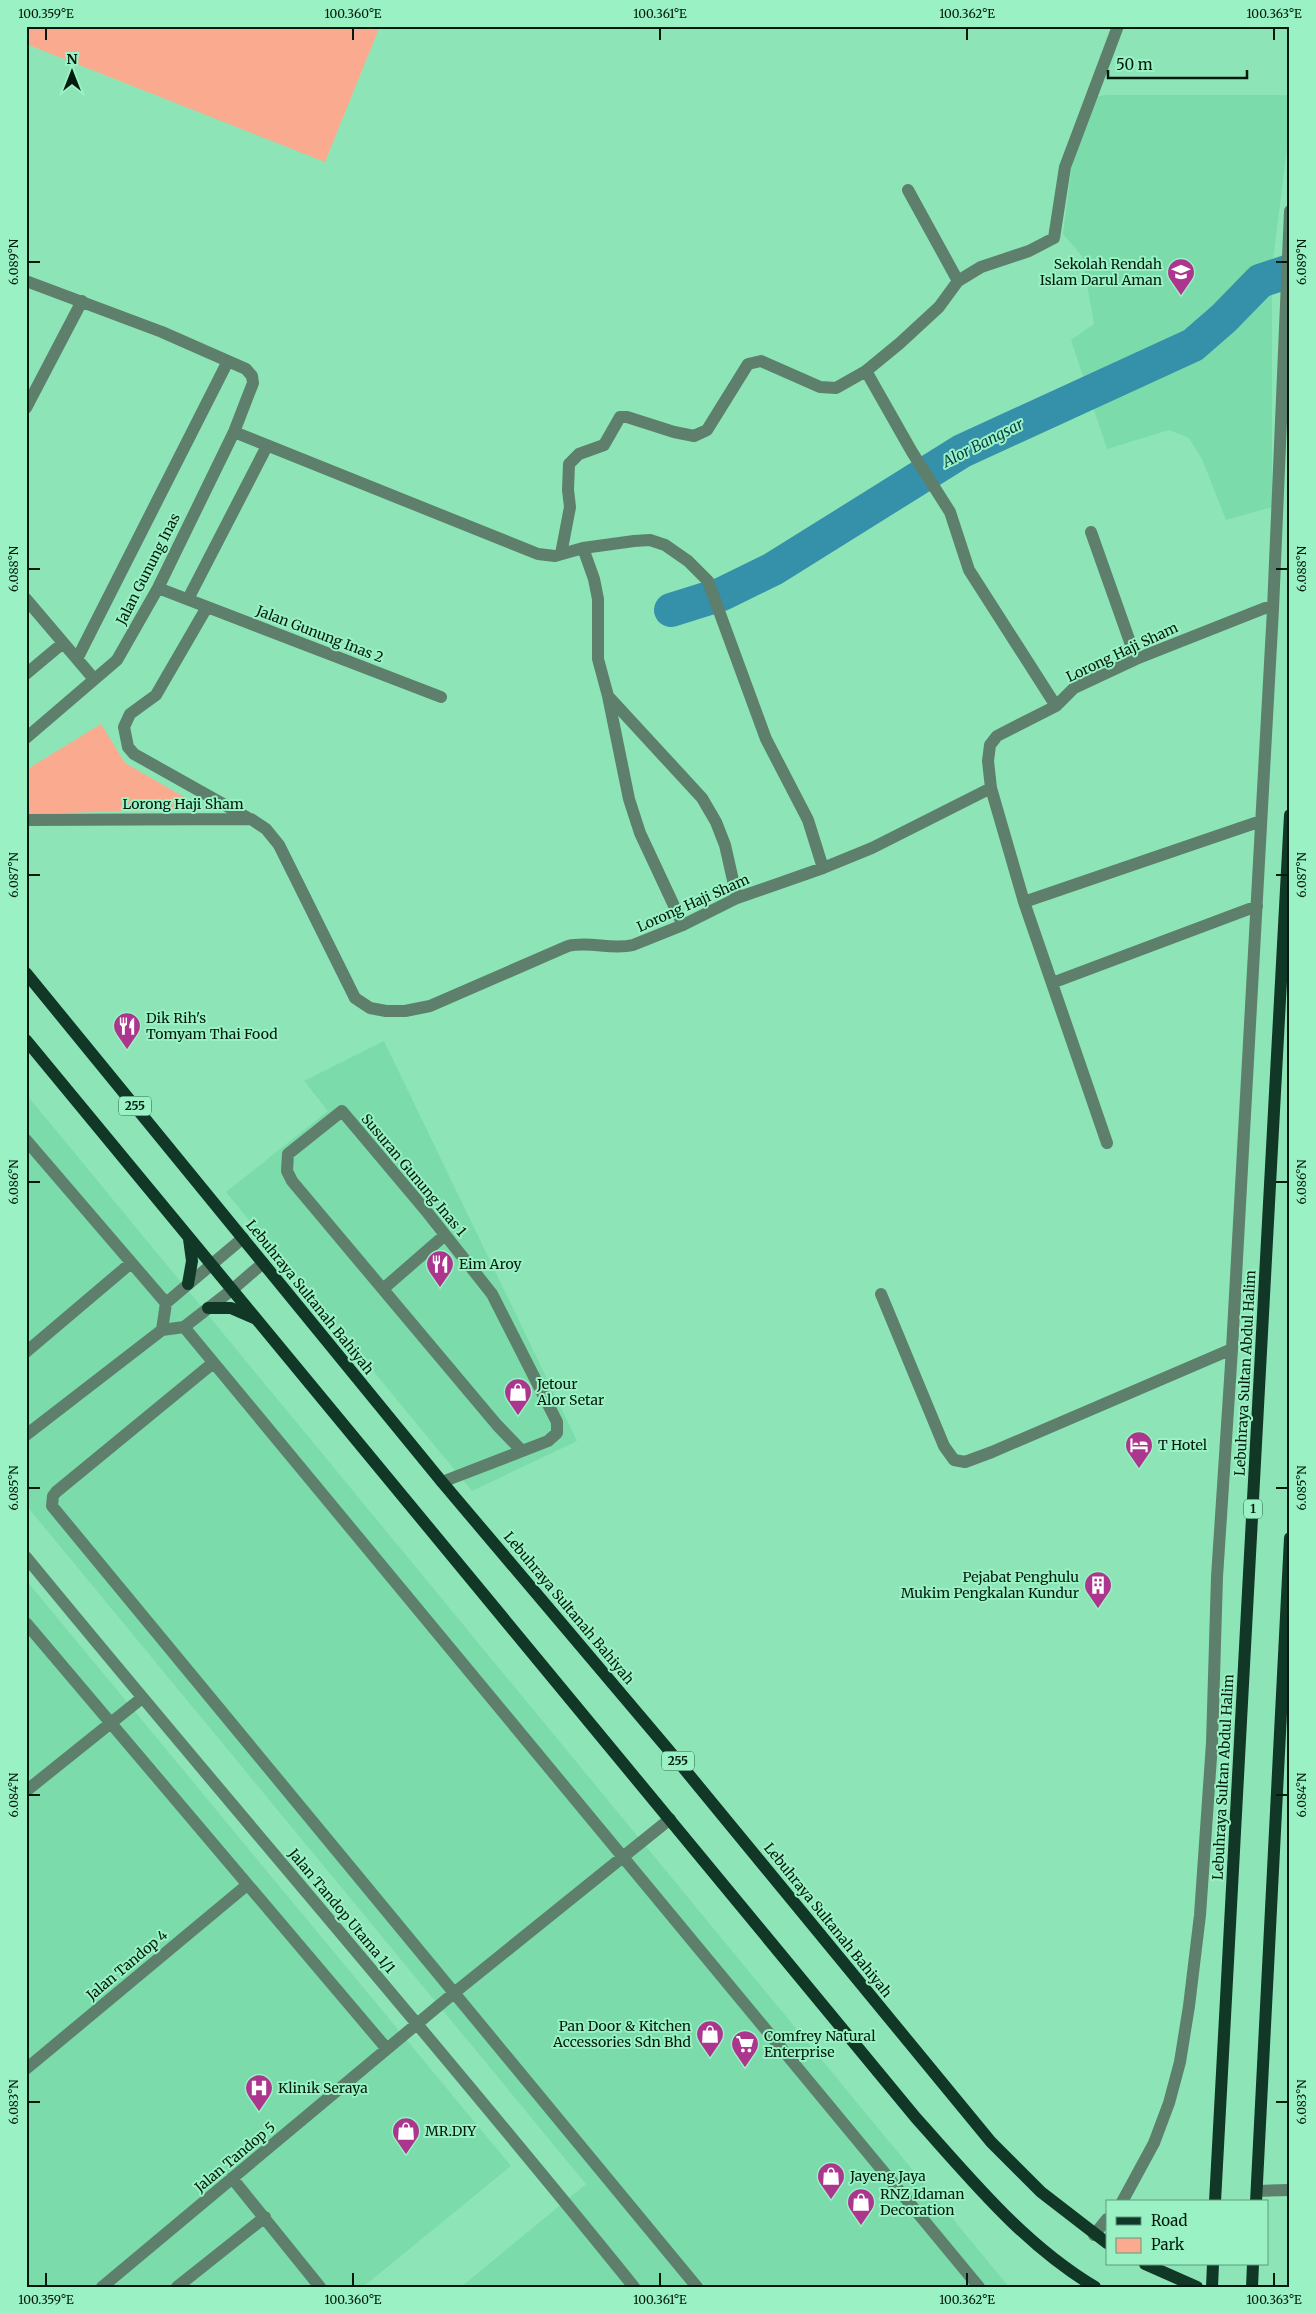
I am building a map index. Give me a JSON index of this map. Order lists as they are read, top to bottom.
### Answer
{
  "streets": {
    "main road": [
      "255",
      "Lebuhraya Sultanah Bahiyah",
      "Lebuhraya Sultan Abdul Halim",
      "1"
    ],
    "street": [
      "Jalan Gunung Inas",
      "Jalan Gunung Inas 2",
      "Lorong Haji Sham",
      "Susuran Gunung Inas 1",
      "Jalan Tandop Utama 1/1",
      "Jalan Tandop 4",
      "Jalan Tandop 5"
    ]
  },
  "crossings": [
    ["Jalan Gunung Inas", "Jalan Gunung Inas 2"],
    ["Jalan Tandop Utama 1/1", "Jalan Tandop 5"]
  ],
  "water": ["Alor Bangsar"],
  "places": {
    "school or university": ["Sekolah Rendah Islam Darul Aman"],
    "restaurant": ["Dik Rih's Tomyam Thai Food", "Eim Aroy"],
    "shop": [
      "Jetour Alor Setar",
      "Pan Door & Kitchen Accessories Sdn Bhd",
      "MR.DIY",
      "Jayeng Jaya",
      "RNZ Idaman Decoration"
    ],
    "hotel": ["T Hotel"],
    "building": ["Pejabat Penghulu Mukim Pengkalan Kundur"],
    "supermarket": ["Comfrey Natural Enterprise"],
    "hospital": ["Klinik Seraya"]
  },
  "legend": ["Road", "Park"],
  "scale_bar": "50 m",
  "north": "top",
  "coordinates": [
    "100.359°E",
    "100.360°E",
    "100.361°E",
    "100.362°E",
    "100.363°E",
    "6.089°N",
    "6.088°N",
    "6.087°N",
    "6.086°N",
    "6.085°N",
    "6.084°N",
    "6.083°N"
  ]
}
